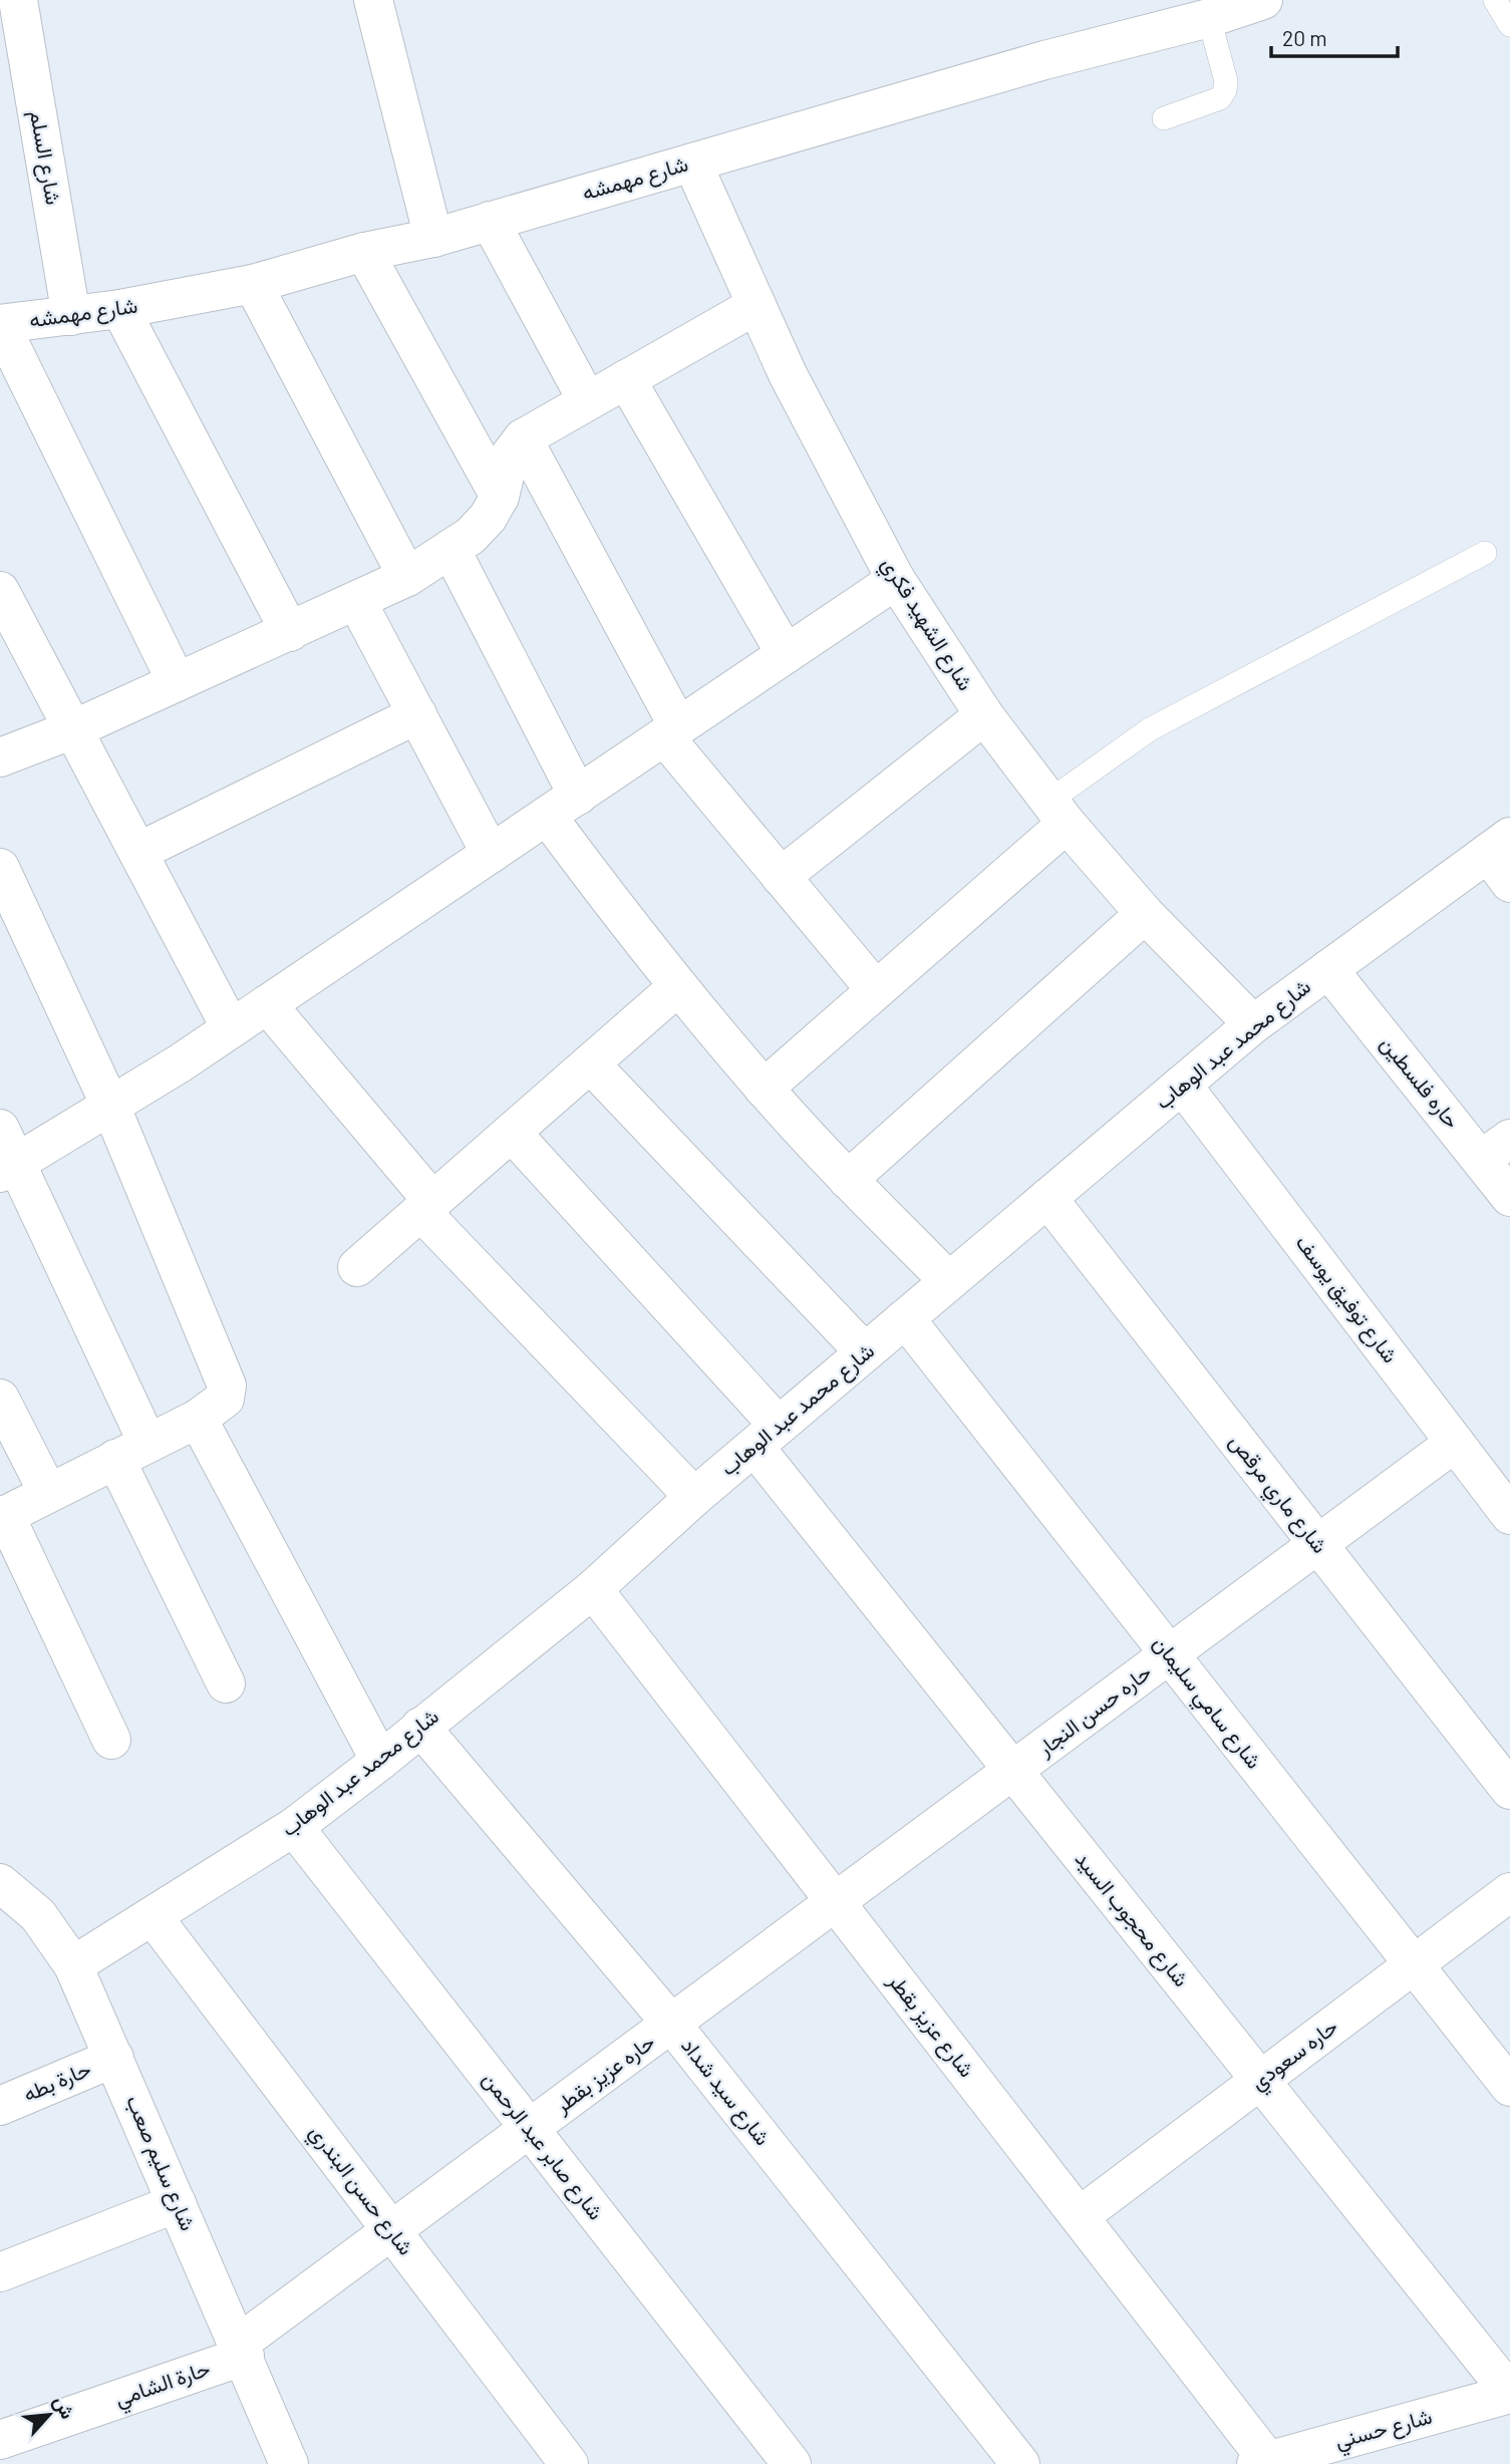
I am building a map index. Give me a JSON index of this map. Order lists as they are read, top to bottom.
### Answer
{
  "streets": {
    "street": [
      "شارع السلم",
      "شارع مهمشه",
      "شارع الشهيد فكري",
      "شارع محمد عبد الوهاب",
      "حاره فلسطين",
      "شارع توفيق يوسف",
      "شارع ماري مرقص",
      "شارع سامي سليمان",
      "حاره حسن النجار",
      "شارع محجوب السيد",
      "شارع عزيز بقطر",
      "حاره سعودي",
      "حاره عزيز بقطر",
      "حارة بطه",
      "شارع سيد شداد",
      "شارع صابر عبد الرحمن",
      "شارع سليم صعب",
      "شارع حسن البندري",
      "حارة الشامي",
      "شارع حسني"
    ]
  },
  "crossings": [
    ["شارع السلم", "شارع مهمشه"],
    ["شارع مهمشه", "شارع الشهيد فكري"],
    ["شارع الشهيد فكري", "شارع محمد عبد الوهاب"],
    ["شارع محمد عبد الوهاب", "حاره فلسطين"],
    ["شارع محمد عبد الوهاب", "شارع توفيق يوسف"],
    ["شارع محمد عبد الوهاب", "شارع ماري مرقص"],
    ["شارع محمد عبد الوهاب", "شارع سامي سليمان"],
    ["شارع محمد عبد الوهاب", "شارع محجوب السيد"],
    ["شارع محمد عبد الوهاب", "شارع عزيز بقطر"],
    ["شارع محمد عبد الوهاب", "شارع سيد شداد"],
    ["شارع محمد عبد الوهاب", "شارع صابر عبد الرحمن"],
    ["شارع محمد عبد الوهاب", "شارع سليم صعب"],
    ["شارع محمد عبد الوهاب", "شارع حسن البندري"],
    ["شارع توفيق يوسف", "حاره حسن النجار"],
    ["شارع ماري مرقص", "حاره حسن النجار"],
    ["شارع سامي سليمان", "حاره حسن النجار"],
    ["شارع سامي سليمان", "حاره سعودي"],
    ["حاره حسن النجار", "شارع محجوب السيد"],
    ["حاره حسن النجار", "شارع عزيز بقطر"],
    ["حاره حسن النجار", "حاره عزيز بقطر"],
    ["شارع محجوب السيد", "حاره سعودي"],
    ["شارع محجوب السيد", "شارع حسني"],
    ["شارع عزيز بقطر", "حاره سعودي"],
    ["شارع عزيز بقطر", "حاره عزيز بقطر"],
    ["شارع عزيز بقطر", "شارع حسني"],
    ["حاره عزيز بقطر", "شارع سيد شداد"],
    ["حاره عزيز بقطر", "شارع صابر عبد الرحمن"],
    ["حاره عزيز بقطر", "شارع سليم صعب"],
    ["حاره عزيز بقطر", "شارع حسن البندري"],
    ["حاره عزيز بقطر", "حارة الشامي"],
    ["حارة بطه", "شارع سليم صعب"],
    ["شارع سليم صعب", "حارة الشامي"]
  ],
  "scale_bar": "20 m",
  "north": "top right"
}
